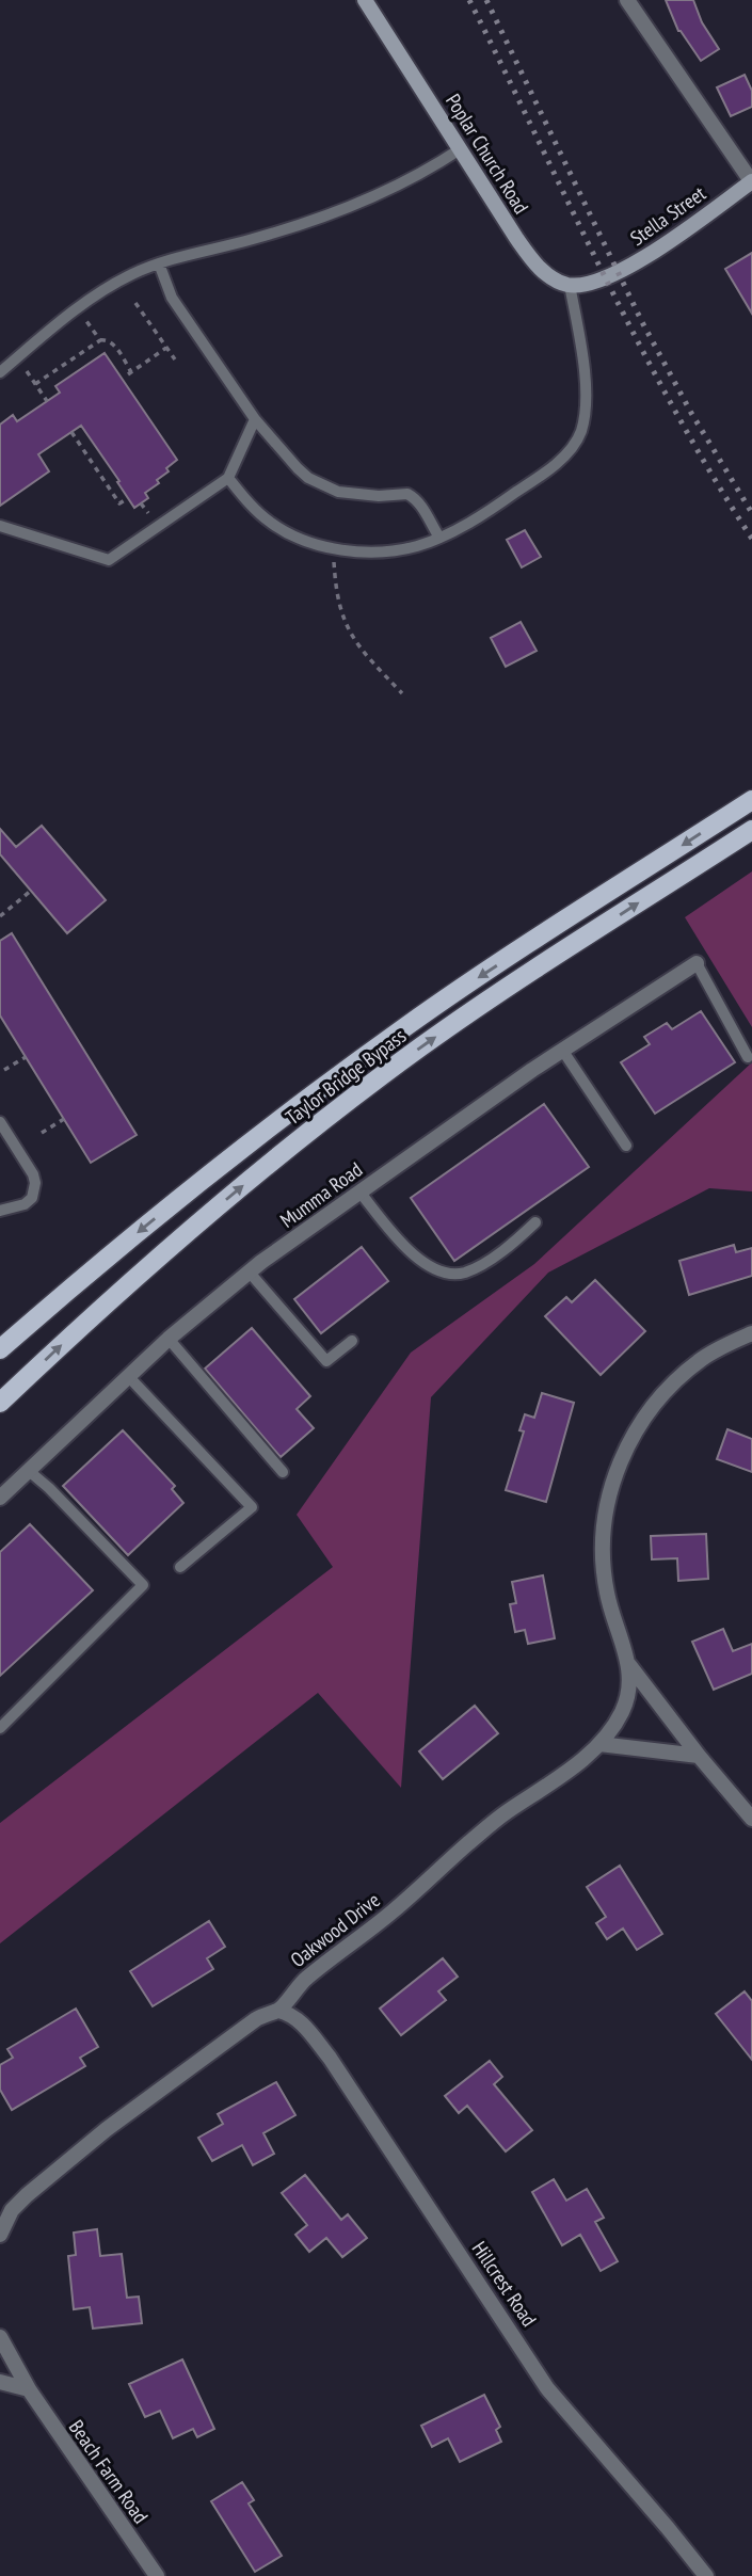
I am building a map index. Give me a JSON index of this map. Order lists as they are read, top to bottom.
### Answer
{
  "streets": {
    "main road": ["Taylor Bridge Bypass"],
    "street": [
      "Poplar Church Road",
      "Stella Street",
      "Mumma Road",
      "Oakwood Drive",
      "Hillcrest Road",
      "Beach Farm Road"
    ]
  },
  "crossings": [
    ["Poplar Church Road", "Stella Street"],
    ["Oakwood Drive", "Hillcrest Road"]
  ]
}
